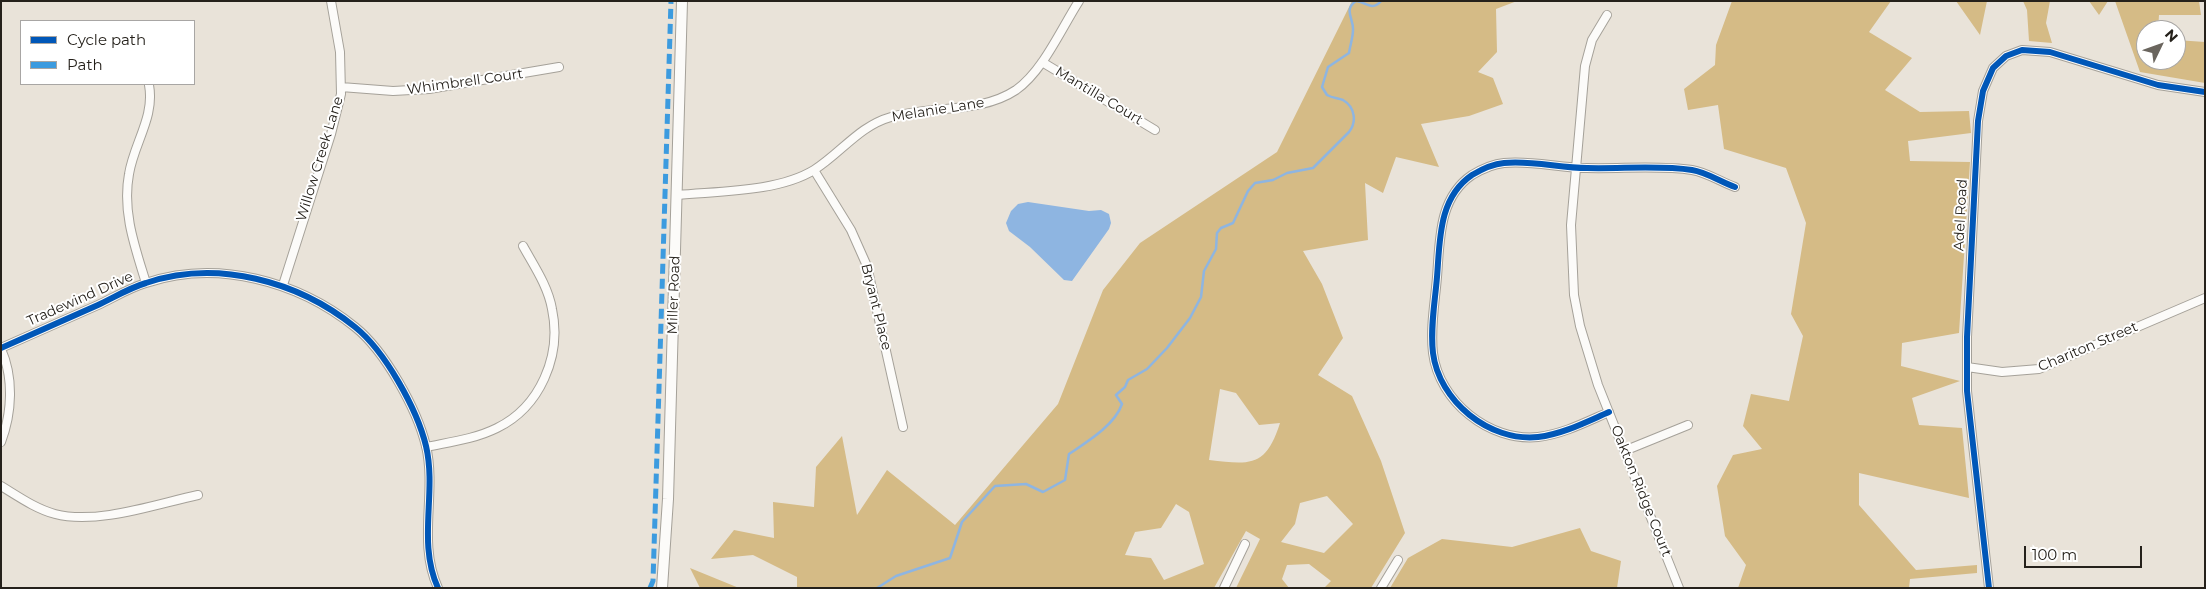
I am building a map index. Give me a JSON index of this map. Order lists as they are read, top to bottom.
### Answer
{
  "streets": {
    "street": [
      "Whimbrell Court",
      "Mantilla Court",
      "Melanie Lane",
      "Willow Creek Lane",
      "Adel Road",
      "Miller Road",
      "Tradewind Drive",
      "Bryant Place",
      "Chariton Street",
      "Oakton Ridge Court"
    ]
  },
  "crossings": [
    ["Whimbrell Court", "Willow Creek Lane"],
    ["Mantilla Court", "Melanie Lane"],
    ["Melanie Lane", "Miller Road"],
    ["Melanie Lane", "Bryant Place"],
    ["Willow Creek Lane", "Tradewind Drive"],
    ["Adel Road", "Chariton Street"]
  ],
  "legend": ["Cycle path", "Path"],
  "scale_bar": "100 m",
  "north": "top right"
}
